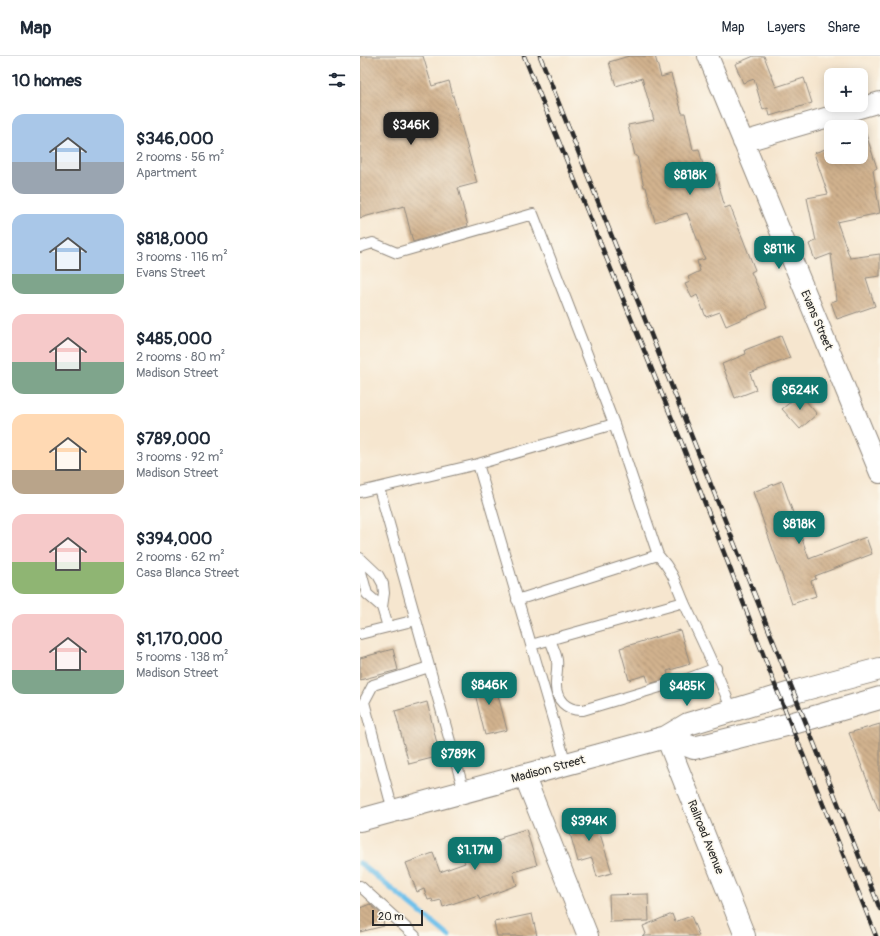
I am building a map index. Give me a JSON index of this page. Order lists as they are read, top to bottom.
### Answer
{
  "streets": {
    "street": ["Evans Street", "Madison Street", "Railroad Avenue"]
  },
  "crossings": [
    ["Madison Street", "Railroad Avenue"]
  ],
  "scale_bar": "20 m",
  "page": {
    "header": "Map",
    "nav": ["Map", "Layers", "Share"],
    "heading": "10 homes",
    "map_buttons": ["+", "−"],
    "list": [
      {
        "name": "$346,000",
        "note": "2 rooms · 56 m² · Apartment"
      },
      {
        "name": "$818,000",
        "note": "3 rooms · 116 m² · Evans Street"
      },
      {
        "name": "$485,000",
        "note": "2 rooms · 80 m² · Madison Street"
      },
      {
        "name": "$789,000",
        "note": "3 rooms · 92 m² · Madison Street"
      },
      {
        "name": "$394,000",
        "note": "2 rooms · 62 m² · Casa Blanca Street"
      },
      {
        "name": "$1,170,000",
        "note": "5 rooms · 138 m² · Madison Street"
      }
    ],
    "price": [
      "$346K",
      "$818K",
      "$811K",
      "$624K",
      "$818K",
      "$846K",
      "$485K",
      "$789K",
      "$394K",
      "$1.17M"
    ],
    "scale": "20 m"
  }
}
